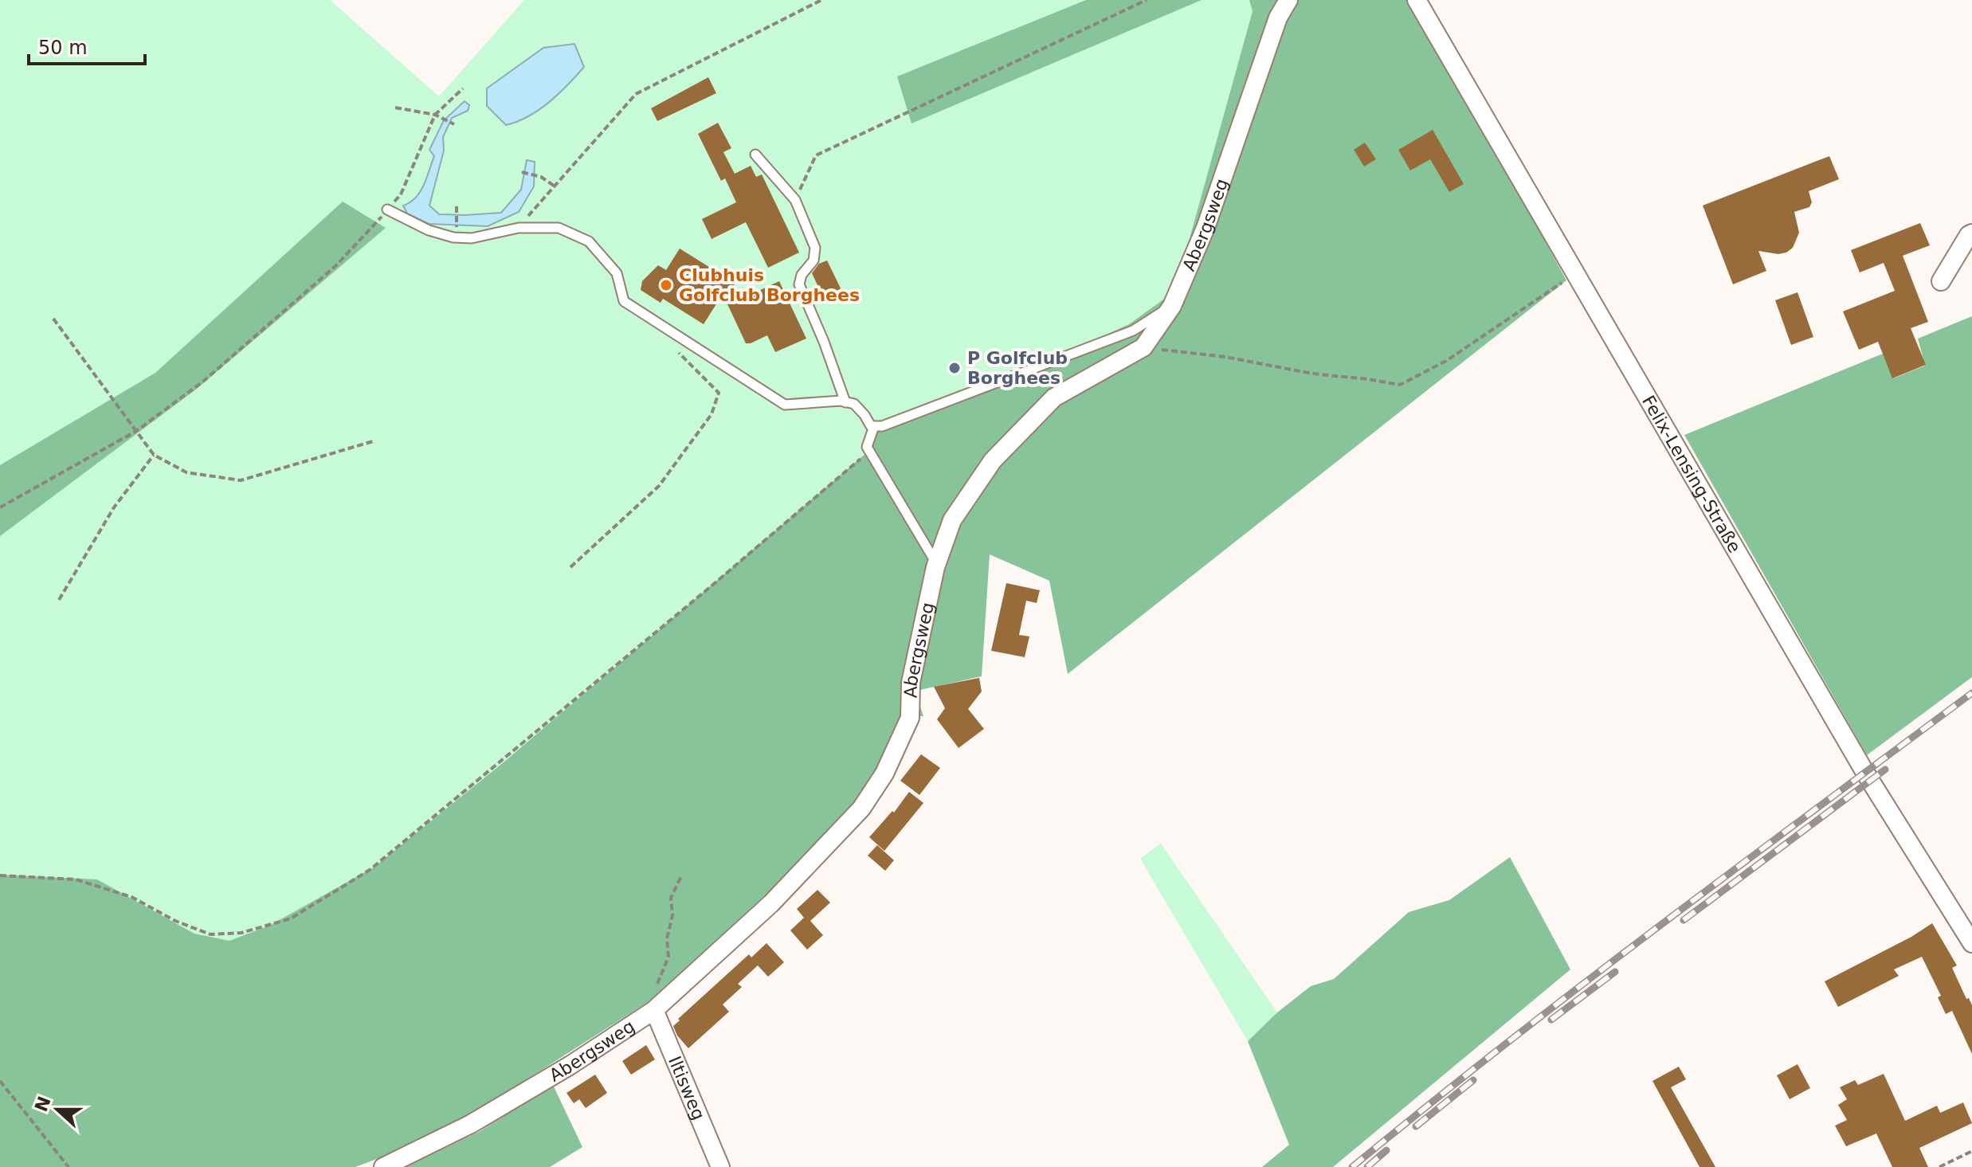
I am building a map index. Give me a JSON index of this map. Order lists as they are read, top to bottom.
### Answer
{
  "streets": {
    "street": ["Abergsweg", "Felix-Lensing-Straße", "Iltisweg"]
  },
  "crossings": [
    ["Abergsweg", "Iltisweg"]
  ],
  "places": ["Clubhuis Golfclub Borghees", "P Golfclub Borghees"],
  "scale_bar": "50 m",
  "north": "left"
}
